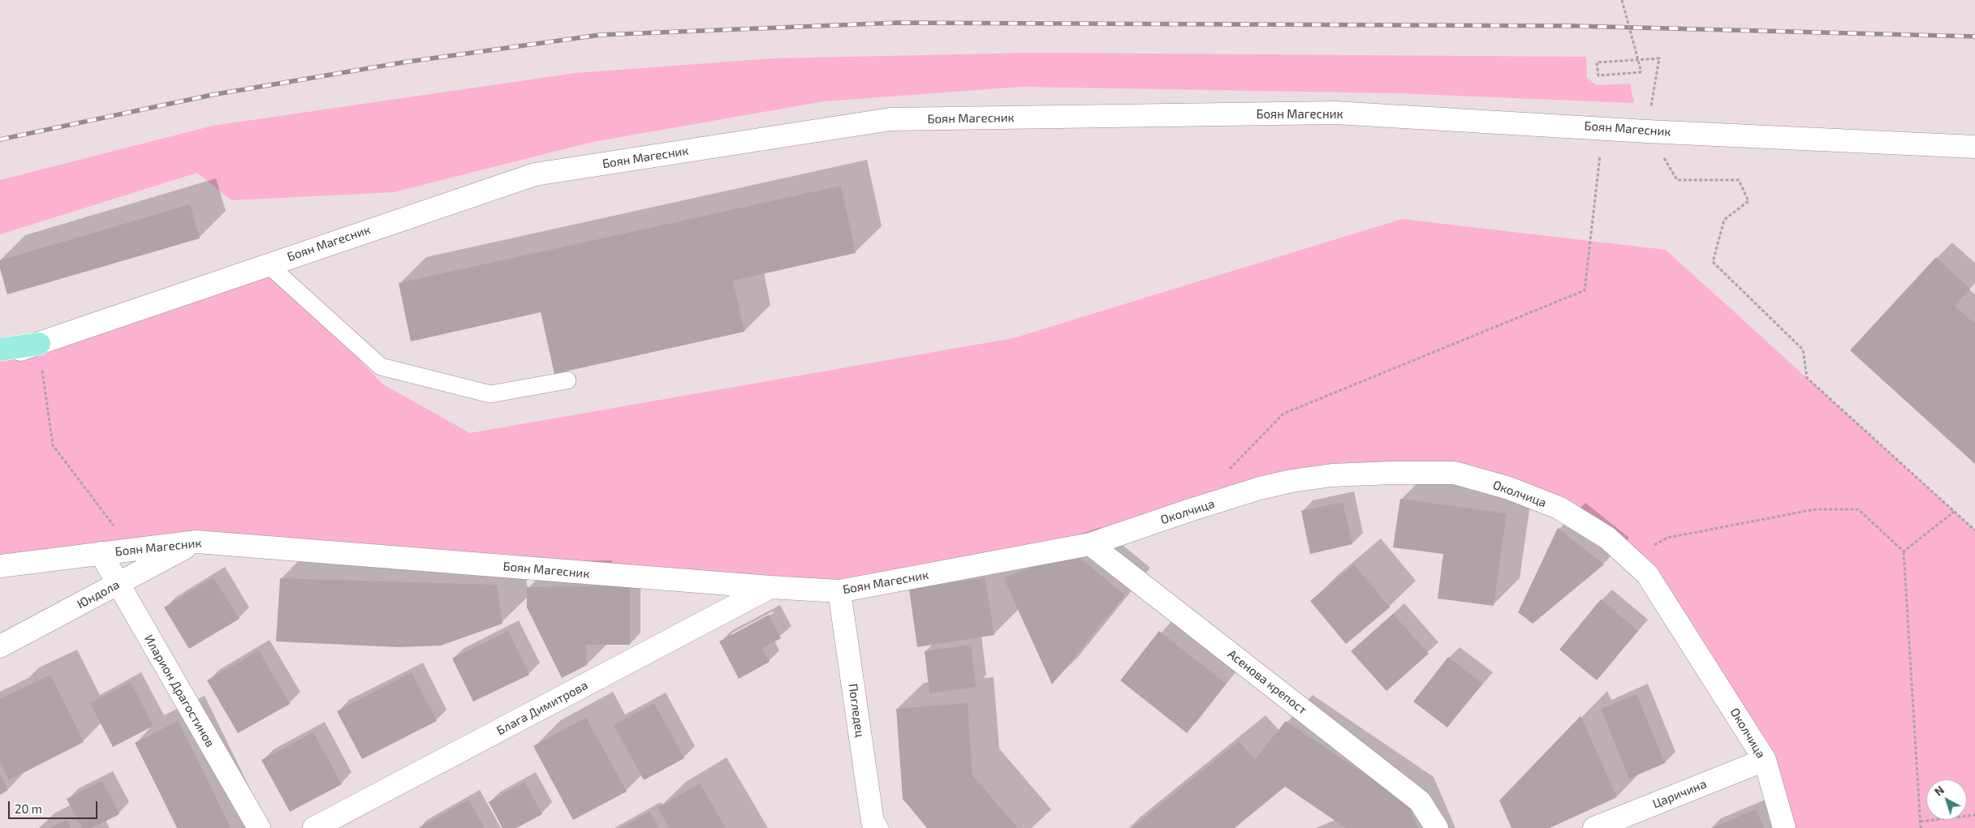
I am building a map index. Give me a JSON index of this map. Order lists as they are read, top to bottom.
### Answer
{
  "streets": {
    "street": [
      "Боян Магесник",
      "Околчица",
      "Юндола",
      "Асенова крепост",
      "Иларион Драгостинов",
      "Блага Димитрова",
      "Погледец",
      "Царичина"
    ]
  },
  "crossings": [
    ["Боян Магесник", "Околчица"],
    ["Боян Магесник", "Юндола"],
    ["Боян Магесник", "Асенова крепост"],
    ["Боян Магесник", "Иларион Драгостинов"],
    ["Боян Магесник", "Блага Димитрова"],
    ["Боян Магесник", "Погледец"],
    ["Околчица", "Асенова крепост"],
    ["Околчица", "Царичина"],
    ["Юндола", "Иларион Драгостинов"]
  ],
  "scale_bar": "20 m",
  "north": "top left"
}
